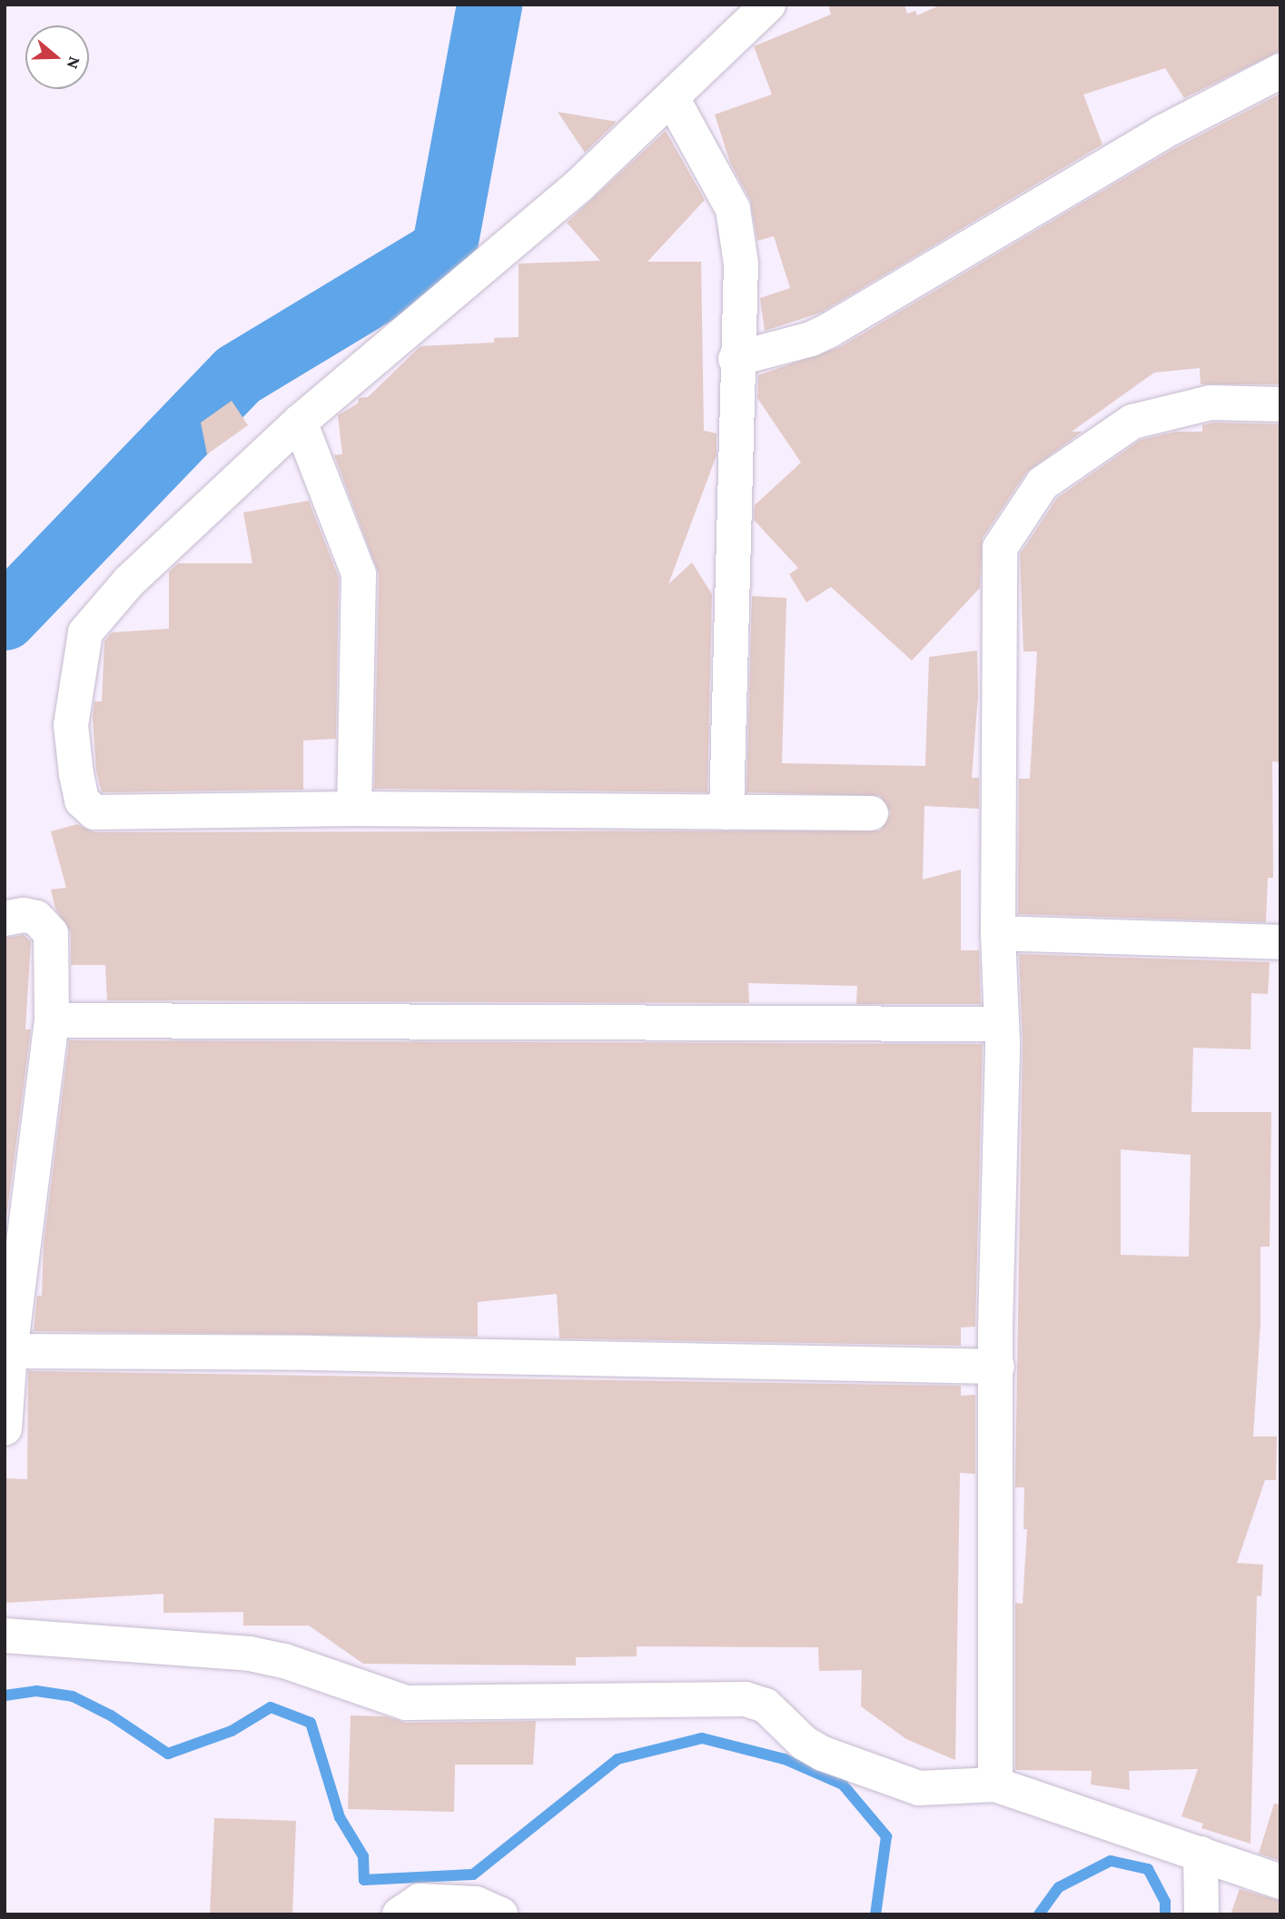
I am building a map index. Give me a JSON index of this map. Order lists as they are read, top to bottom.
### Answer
{
  "north": "right"
}
